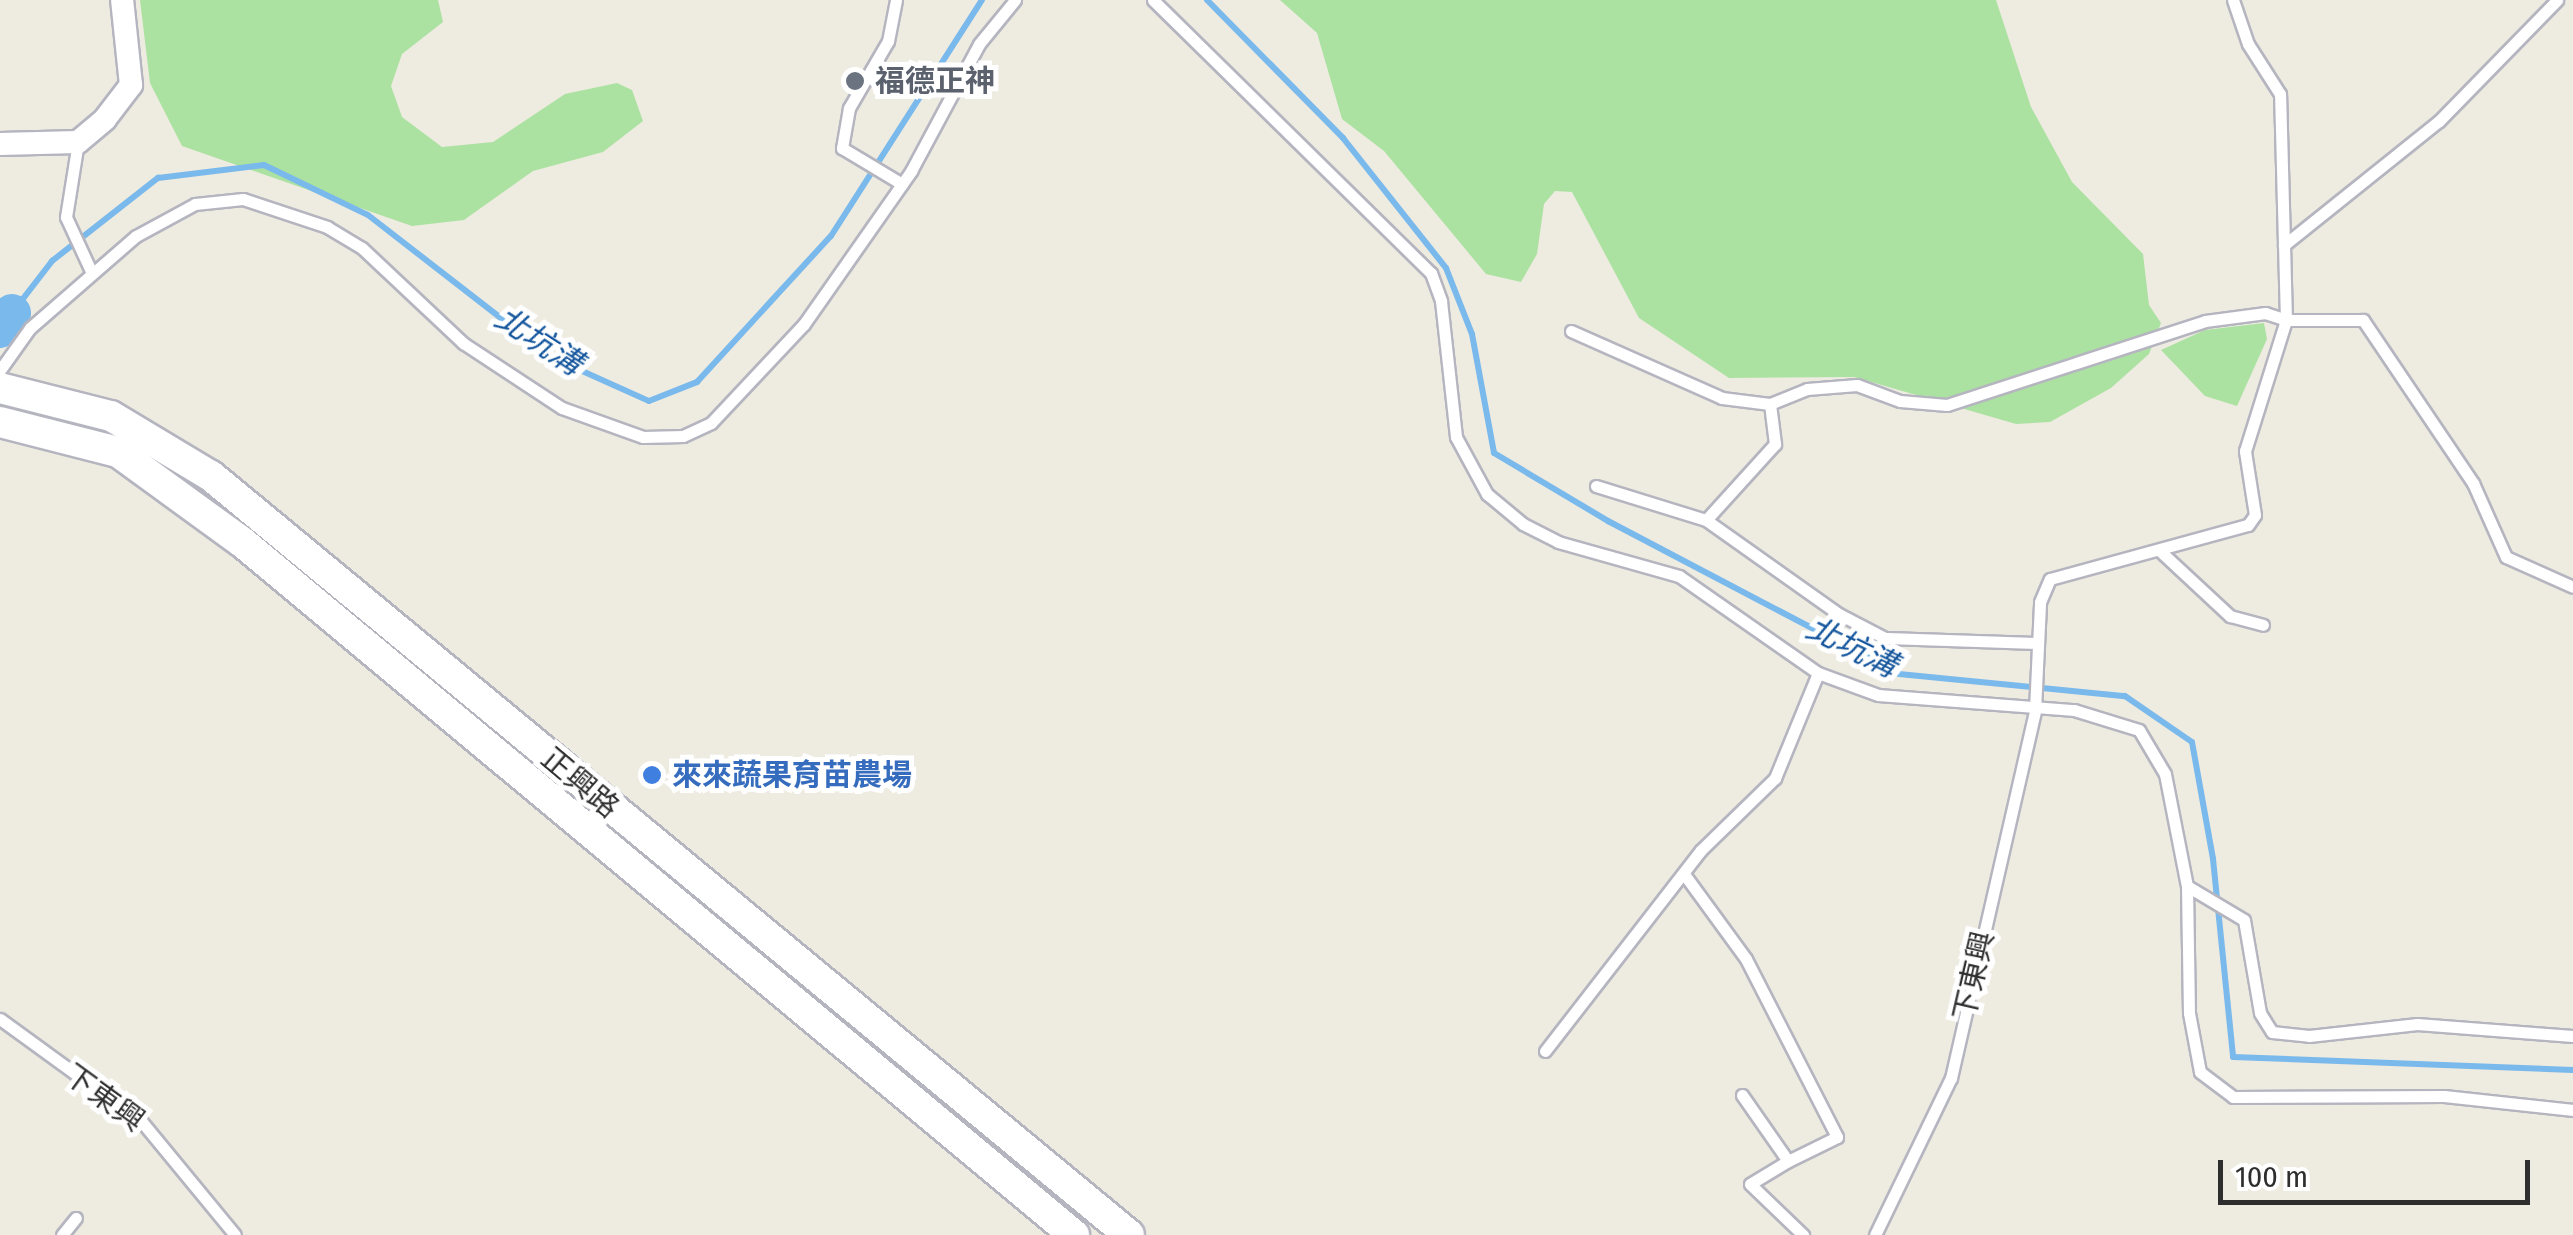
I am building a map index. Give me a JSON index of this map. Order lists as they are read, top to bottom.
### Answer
{
  "streets": {
    "main road": ["正興路"],
    "lane": ["下東興"]
  },
  "water": ["北坑溝"],
  "places": ["福德正神", "來來蔬果育苗農場"],
  "scale_bar": "100 m"
}
